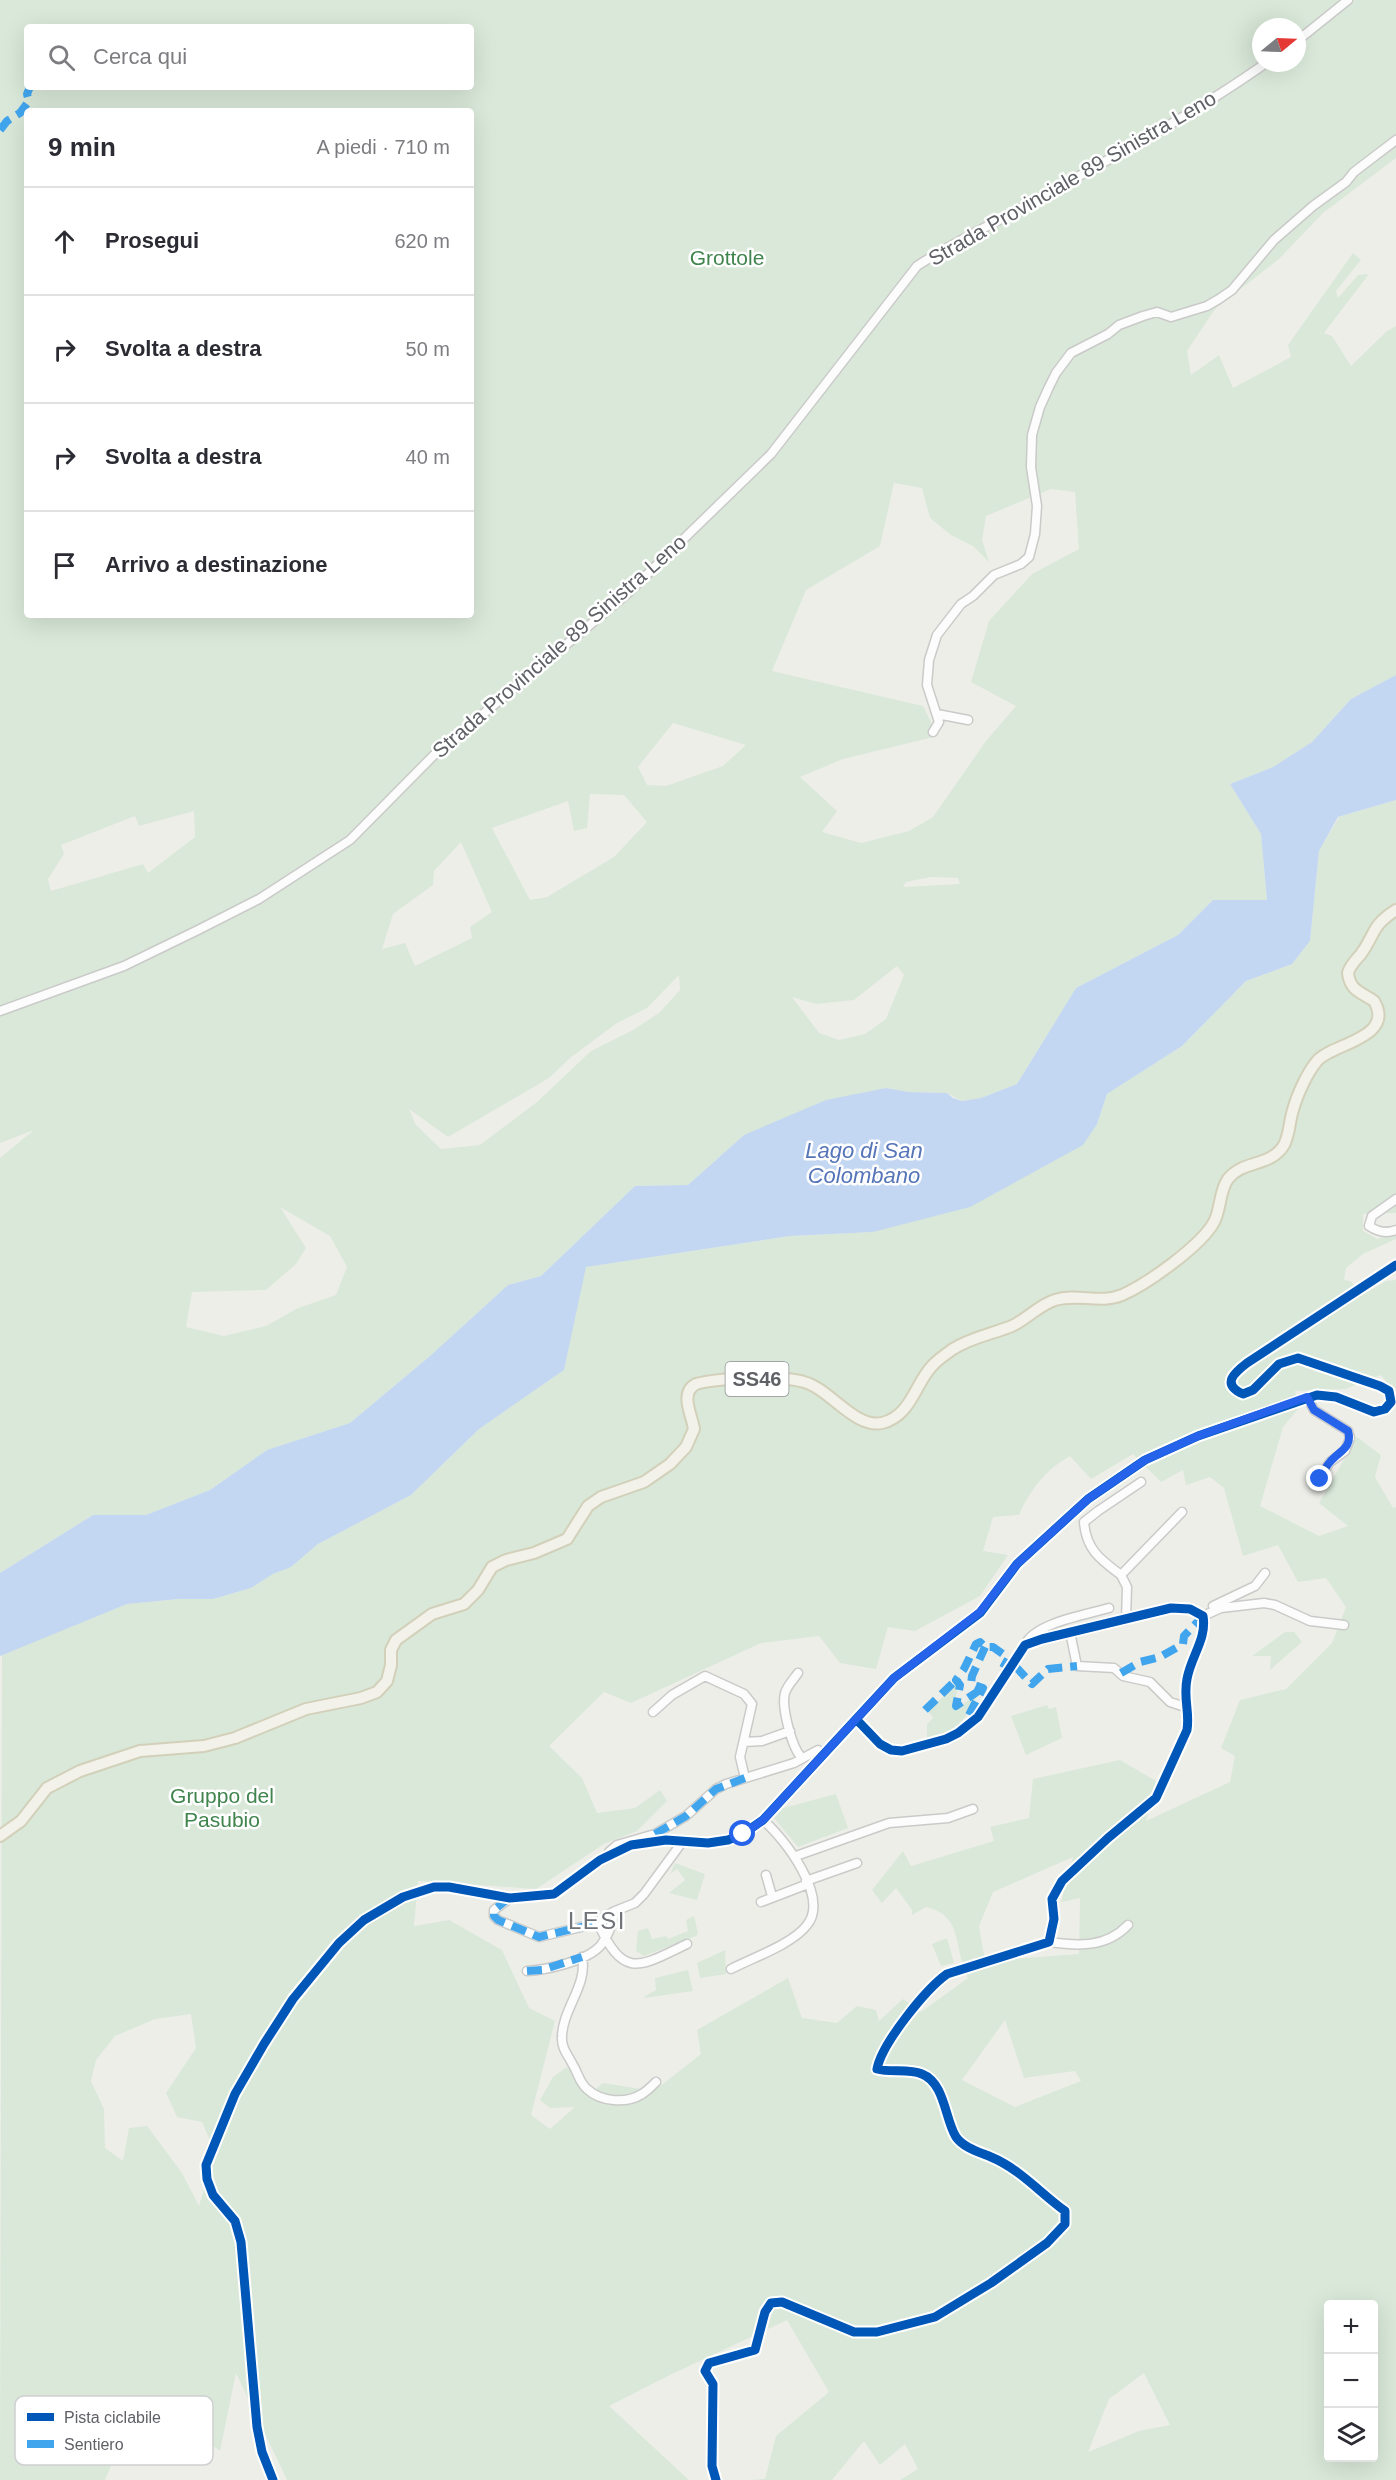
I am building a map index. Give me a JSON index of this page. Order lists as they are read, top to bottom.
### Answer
{
  "streets": {
    "main road": ["SS46"],
    "street": ["Strada Provinciale 89 Sinistra Leno"]
  },
  "districts": ["LESI"],
  "water": ["Lago di San Colombano"],
  "parks": ["Grottole", "Gruppo del Pasubio"],
  "legend": ["Pista ciclabile", "Sentiero"],
  "north": "right",
  "page": {
    "search": "Cerca qui",
    "heading": ["9 min", "A piedi · 710 m"],
    "list": [
      ["Prosegui", "620 m"],
      ["Svolta a destra", "50 m"],
      ["Svolta a destra", "40 m"],
      "Arrivo a destinazione"
    ],
    "map_buttons": ["+", "−"]
  }
}
